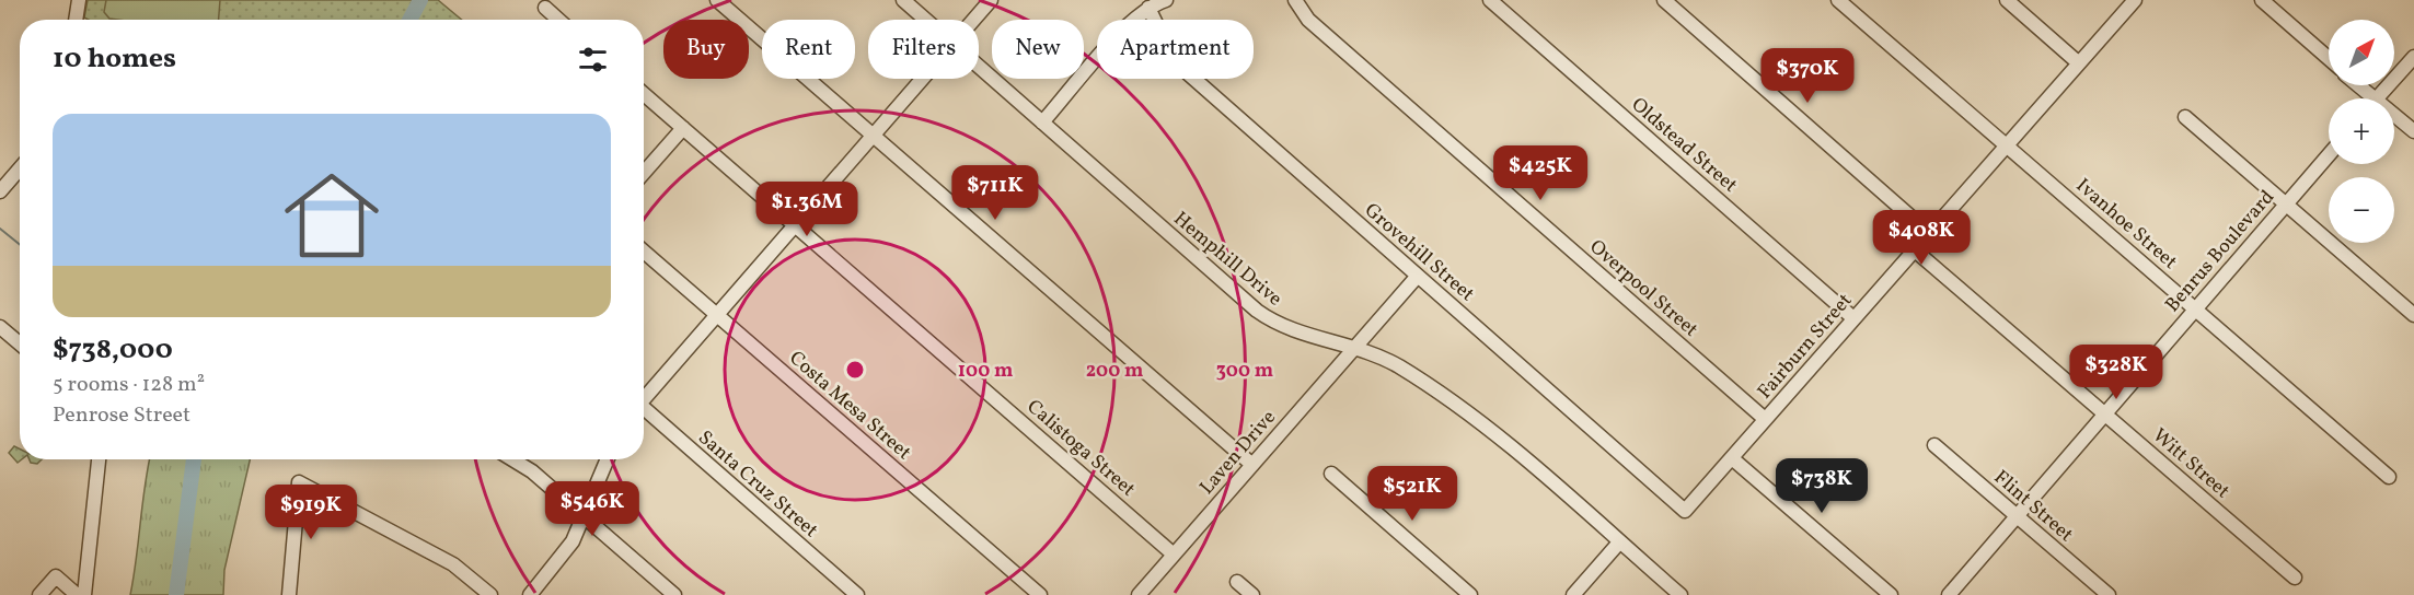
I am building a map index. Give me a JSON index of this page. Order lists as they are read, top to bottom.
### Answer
{
  "streets": {
    "street": [
      "Oldstead Street",
      "Ivanhoe Street",
      "Benrus Boulevard",
      "Grovehill Street",
      "Hemphill Drive",
      "Overpool Street",
      "Fairburn Street",
      "Costa Mesa Street",
      "Calistoga Street",
      "Laven Drive",
      "Witt Street",
      "Santa Cruz Street",
      "Flint Street"
    ]
  },
  "crossings": [
    ["Oldstead Street", "Fairburn Street"],
    ["Ivanhoe Street", "Benrus Boulevard"],
    ["Ivanhoe Street", "Fairburn Street"],
    ["Benrus Boulevard", "Witt Street"],
    ["Benrus Boulevard", "Flint Street"],
    ["Grovehill Street", "Fairburn Street"],
    ["Grovehill Street", "Laven Drive"],
    ["Hemphill Drive", "Laven Drive"],
    ["Overpool Street", "Fairburn Street"],
    ["Fairburn Street", "Witt Street"],
    ["Calistoga Street", "Laven Drive"]
  ],
  "north": "top right",
  "page": {
    "map_buttons": ["+", "−"],
    "chip": [
      "Buy",
      "Rent",
      "Filters",
      "New",
      "Apartment"
    ],
    "heading": "10 homes",
    "price": [
      "$370K",
      "$425K",
      "$711K",
      "$1.36M",
      "$408K",
      "$328K",
      "$738K",
      "$521K",
      "$546K",
      "$919K"
    ],
    "list": [
      {
        "name": "$738,000",
        "note": "5 rooms · 128 m² · Penrose Street"
      }
    ]
  },
  "rings": ["100 m", "200 m", "300 m"]
}
